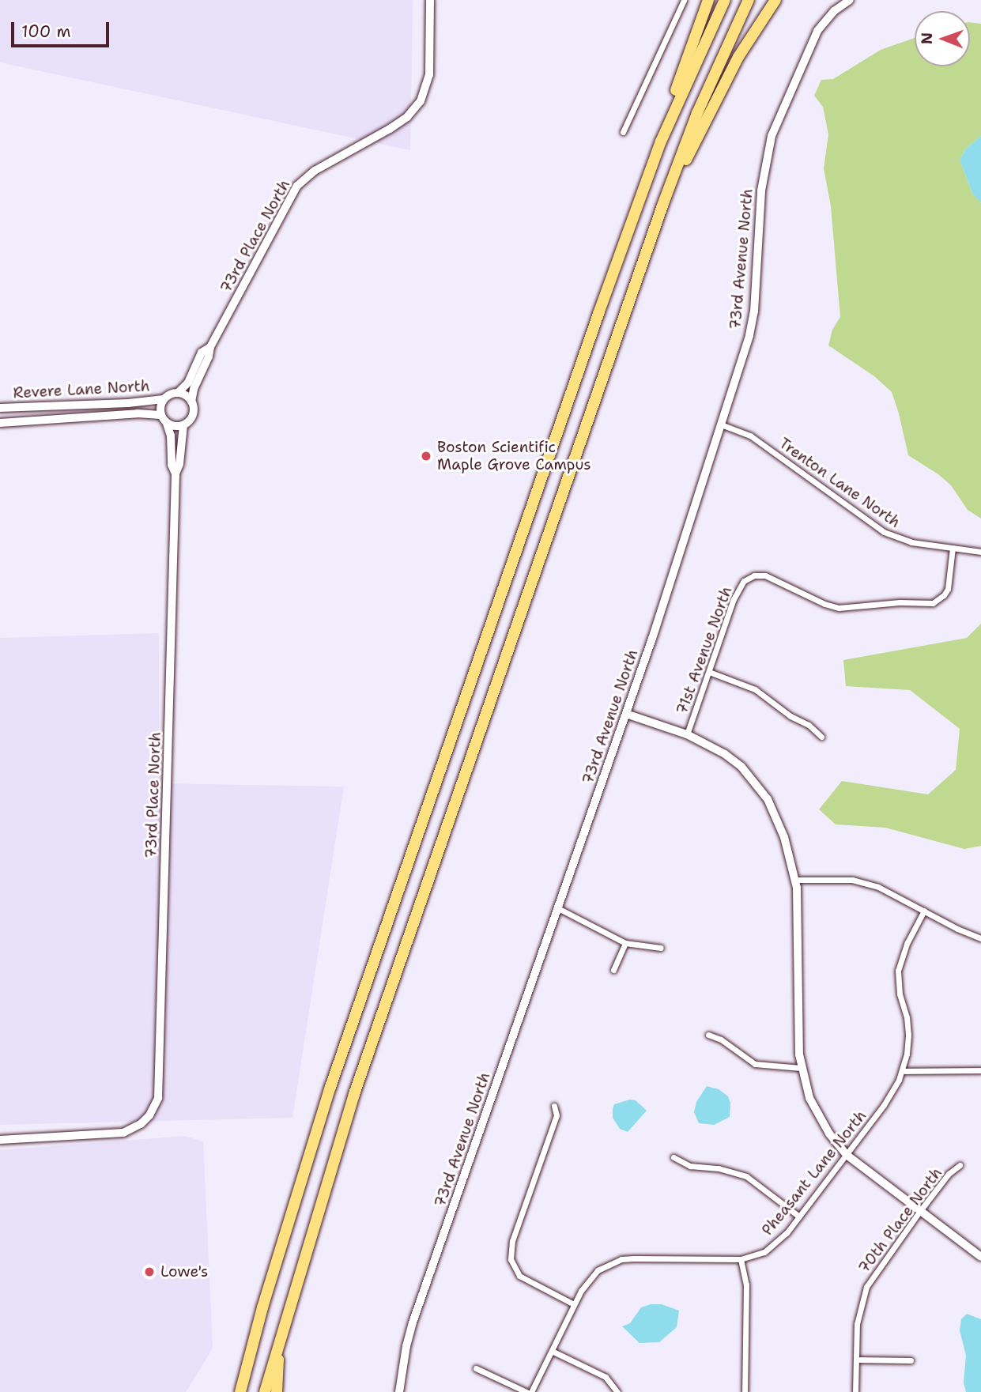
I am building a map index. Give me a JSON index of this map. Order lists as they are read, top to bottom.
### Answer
{
  "streets": {
    "street": [
      "73rd Place North",
      "73rd Avenue North",
      "Revere Lane North",
      "Trenton Lane North",
      "71st Avenue North",
      "Pheasant Lane North",
      "70th Place North"
    ]
  },
  "crossings": [
    ["73rd Place North", "Revere Lane North"],
    ["73rd Avenue North", "Trenton Lane North"],
    ["Trenton Lane North", "71st Avenue North"]
  ],
  "places": ["Boston Scientific Maple Grove Campus", "Lowe's"],
  "scale_bar": "100 m",
  "north": "left"
}
